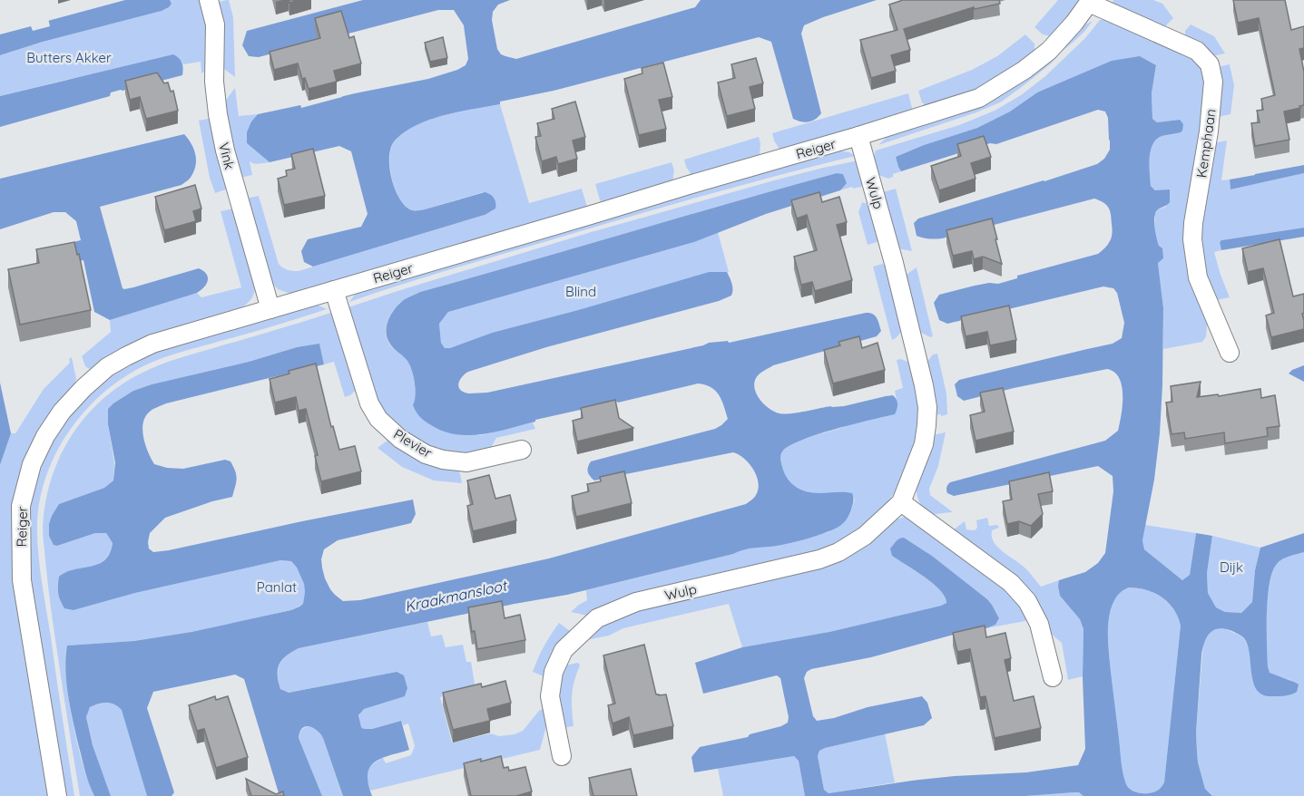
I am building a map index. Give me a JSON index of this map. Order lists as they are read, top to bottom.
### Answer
{
  "streets": {
    "street": [
      "Kemphaan",
      "Reiger",
      "Vink",
      "Wulp",
      "Plevier"
    ]
  },
  "crossings": [
    ["Kemphaan", "Reiger"],
    ["Reiger", "Vink"],
    ["Reiger", "Wulp"],
    ["Reiger", "Plevier"]
  ],
  "water": ["Kraakmansloot"],
  "parks": [
    "Butters Akker",
    "Blind",
    "Dijk",
    "Panlat"
  ]
}
